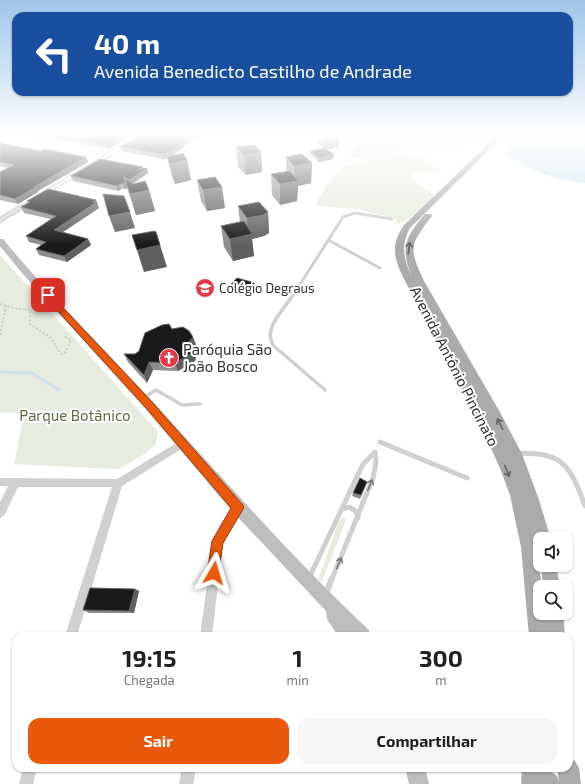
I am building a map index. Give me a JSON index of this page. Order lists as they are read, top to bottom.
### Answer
{
  "streets": {
    "main road": ["Avenida Antônio Pincinato"]
  },
  "parks": ["Parque Botânico"],
  "places": {
    "school or university": ["Colégio Degraus"],
    "church": ["Paróquia São João Bosco"]
  },
  "page": {
    "turn": ["40 m", "Avenida Benedicto Castilho de Andrade"],
    "eta": [
      "19:15",
      "Chegada",
      "1",
      "min",
      "300",
      "m"
    ],
    "buttons": ["Sair", "Compartilhar"]
  }
}
